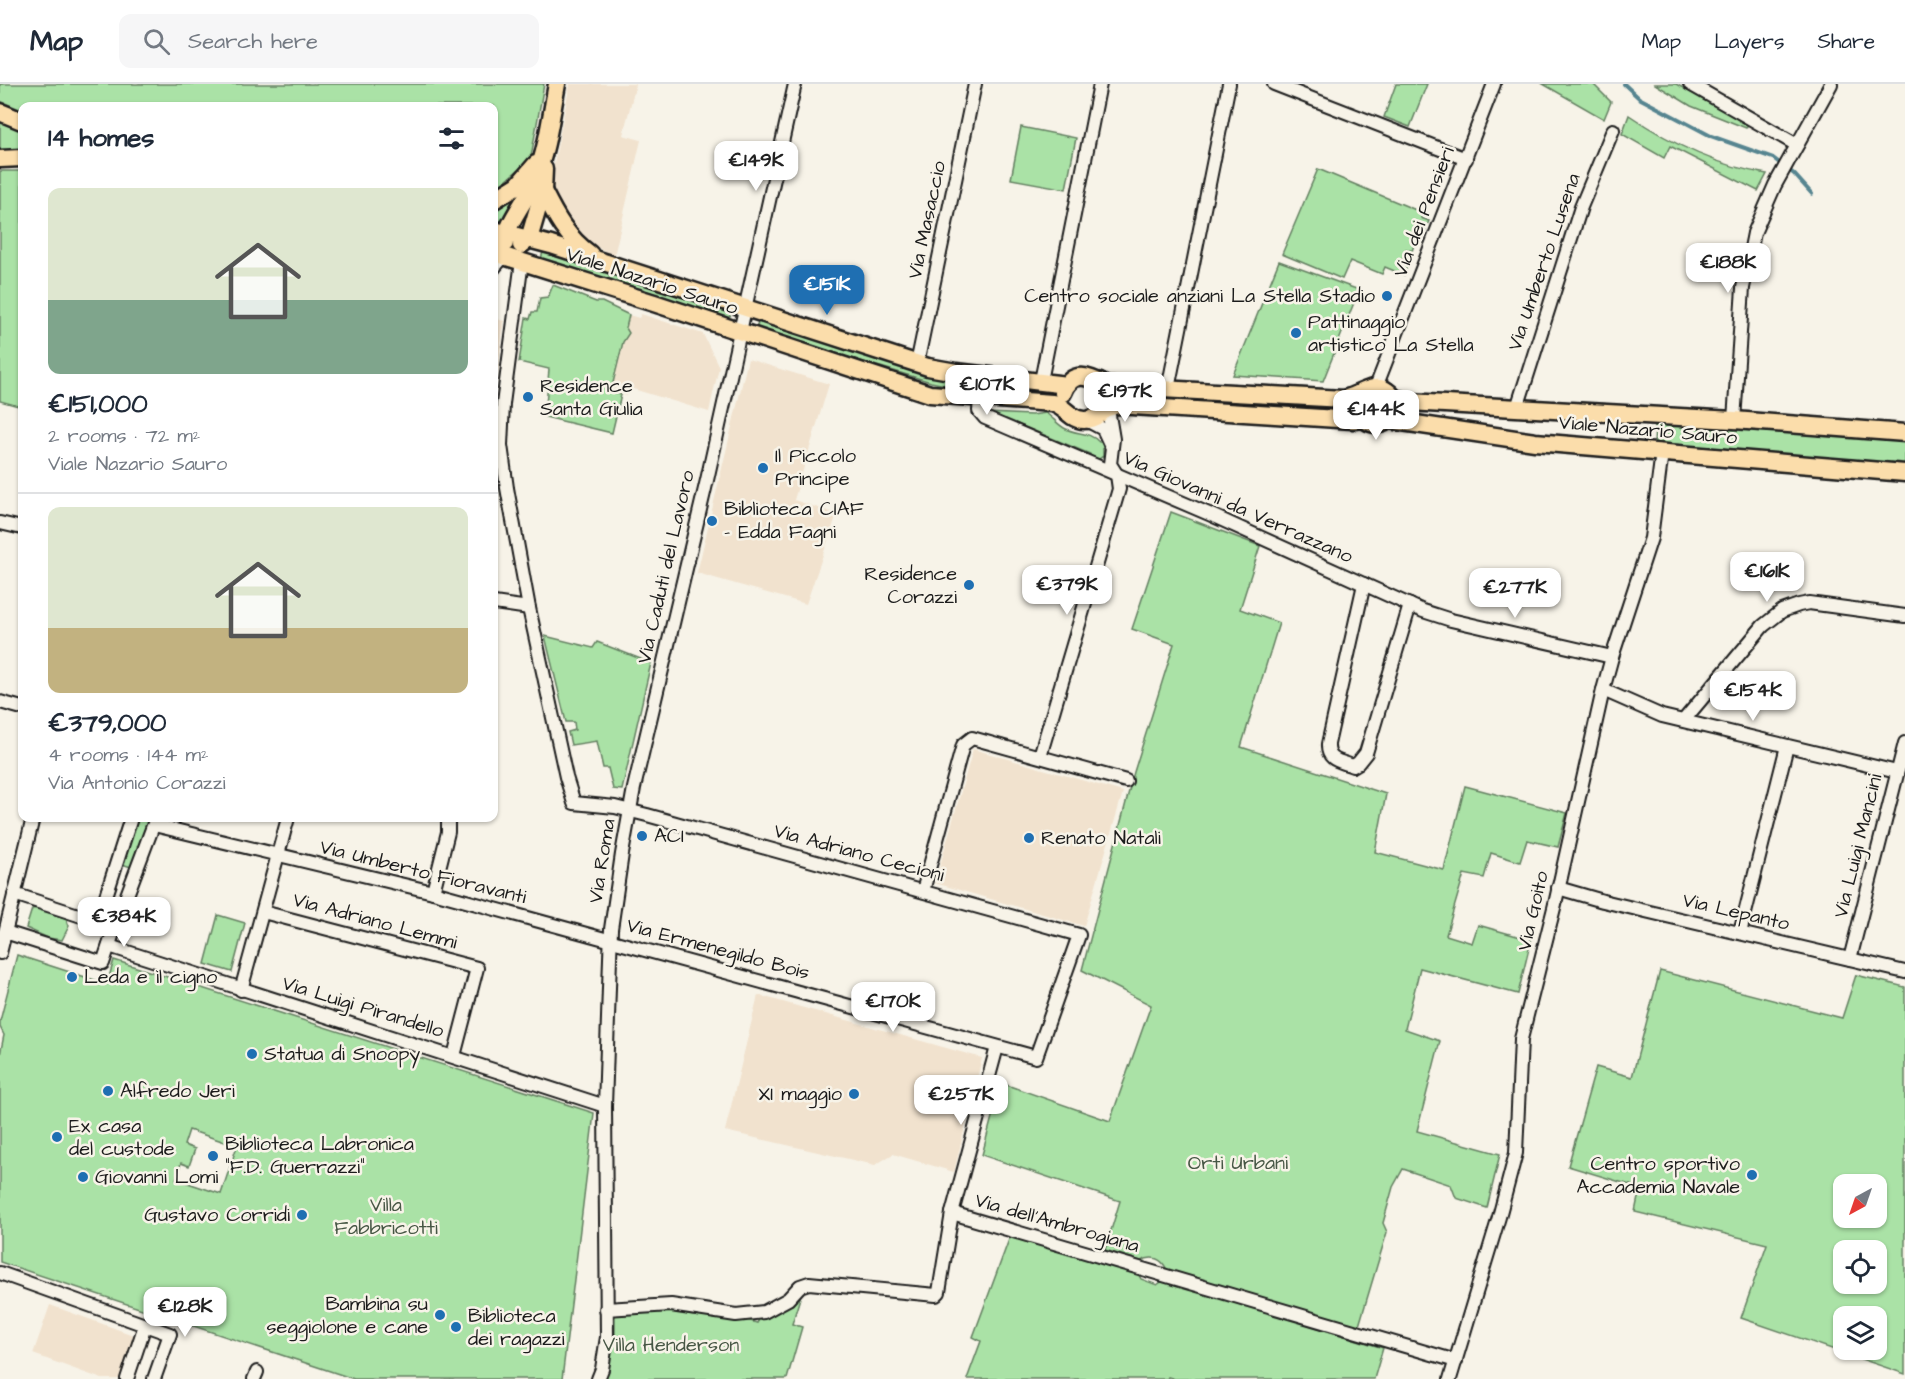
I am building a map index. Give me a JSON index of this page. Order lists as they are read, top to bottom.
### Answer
{
  "streets": {
    "main road": ["Viale Nazario Sauro"],
    "street": [
      "Via dei Pensieri",
      "Via Masaccio",
      "Via Umberto Lusena",
      "Via Giovanni da Verrazzano",
      "Via Caduti del Lavoro",
      "Via Luigi Mancini",
      "Via Adriano Cecioni",
      "Via Roma",
      "Via Umberto Fioravanti",
      "Via Goito",
      "Via Lepanto",
      "Via Adriano Lemmi",
      "Via Ermenegildo Bois",
      "Via Luigi Pirandello",
      "Via dell'Ambrogiana"
    ]
  },
  "crossings": [
    ["Via dei Pensieri", "Viale Nazario Sauro"],
    ["Via Masaccio", "Viale Nazario Sauro"],
    ["Via Umberto Lusena", "Viale Nazario Sauro"],
    ["Viale Nazario Sauro", "Via Giovanni da Verrazzano"],
    ["Viale Nazario Sauro", "Via Caduti del Lavoro"],
    ["Viale Nazario Sauro", "Via Roma"],
    ["Viale Nazario Sauro", "Via Goito"],
    ["Via Caduti del Lavoro", "Via Adriano Cecioni"],
    ["Via Caduti del Lavoro", "Via Roma"],
    ["Via Luigi Mancini", "Via Lepanto"],
    ["Via Adriano Cecioni", "Via Roma"],
    ["Via Adriano Cecioni", "Via Ermenegildo Bois"],
    ["Via Roma", "Via Umberto Fioravanti"],
    ["Via Roma", "Via Ermenegildo Bois"],
    ["Via Roma", "Via Luigi Pirandello"],
    ["Via Roma", "Via dell'Ambrogiana"],
    ["Via Umberto Fioravanti", "Via Ermenegildo Bois"],
    ["Via Goito", "Via Lepanto"],
    ["Via Goito", "Via dell'Ambrogiana"],
    ["Via Adriano Lemmi", "Via Luigi Pirandello"]
  ],
  "parks": ["Orti Urbani", "Villa Fabbricotti", "Villa Henderson"],
  "places": [
    "Centro sociale anziani La Stella Stadio",
    "Pattinaggio artistico La Stella",
    "Residence Santa Giulia",
    "Il Piccolo Principe",
    "Biblioteca CIAF - Edda Fagni",
    "Residence Corazzi",
    "ACI",
    "Renato Natali",
    "Leda e il cigno",
    "Statua di Snoopy",
    "Alfredo Jeri",
    "XI maggio",
    "Ex casa del custode",
    "Biblioteca Labronica \"F.D. Guerrazzi\"",
    "Centro sportivo Accademia Navale",
    "Giovanni Lomi",
    "Gustavo Corridi",
    "Bambina su seggiolone e cane",
    "Biblioteca dei ragazzi"
  ],
  "north": "bottom left",
  "page": {
    "header": "Map",
    "search": "Search here",
    "nav": ["Map", "Layers", "Share"],
    "heading": "14 homes",
    "price": [
      "€149K",
      "€188K",
      "€151K",
      "€107K",
      "€197K",
      "€144K",
      "€161K",
      "€379K",
      "€277K",
      "€154K",
      "€384K",
      "€170K",
      "€257K",
      "€128K"
    ],
    "list": [
      {
        "name": "€151,000",
        "note": "2 rooms · 72 m² · Viale Nazario Sauro"
      },
      {
        "name": "€379,000",
        "note": "4 rooms · 144 m² · Via Antonio Corazzi"
      }
    ]
  }
}
